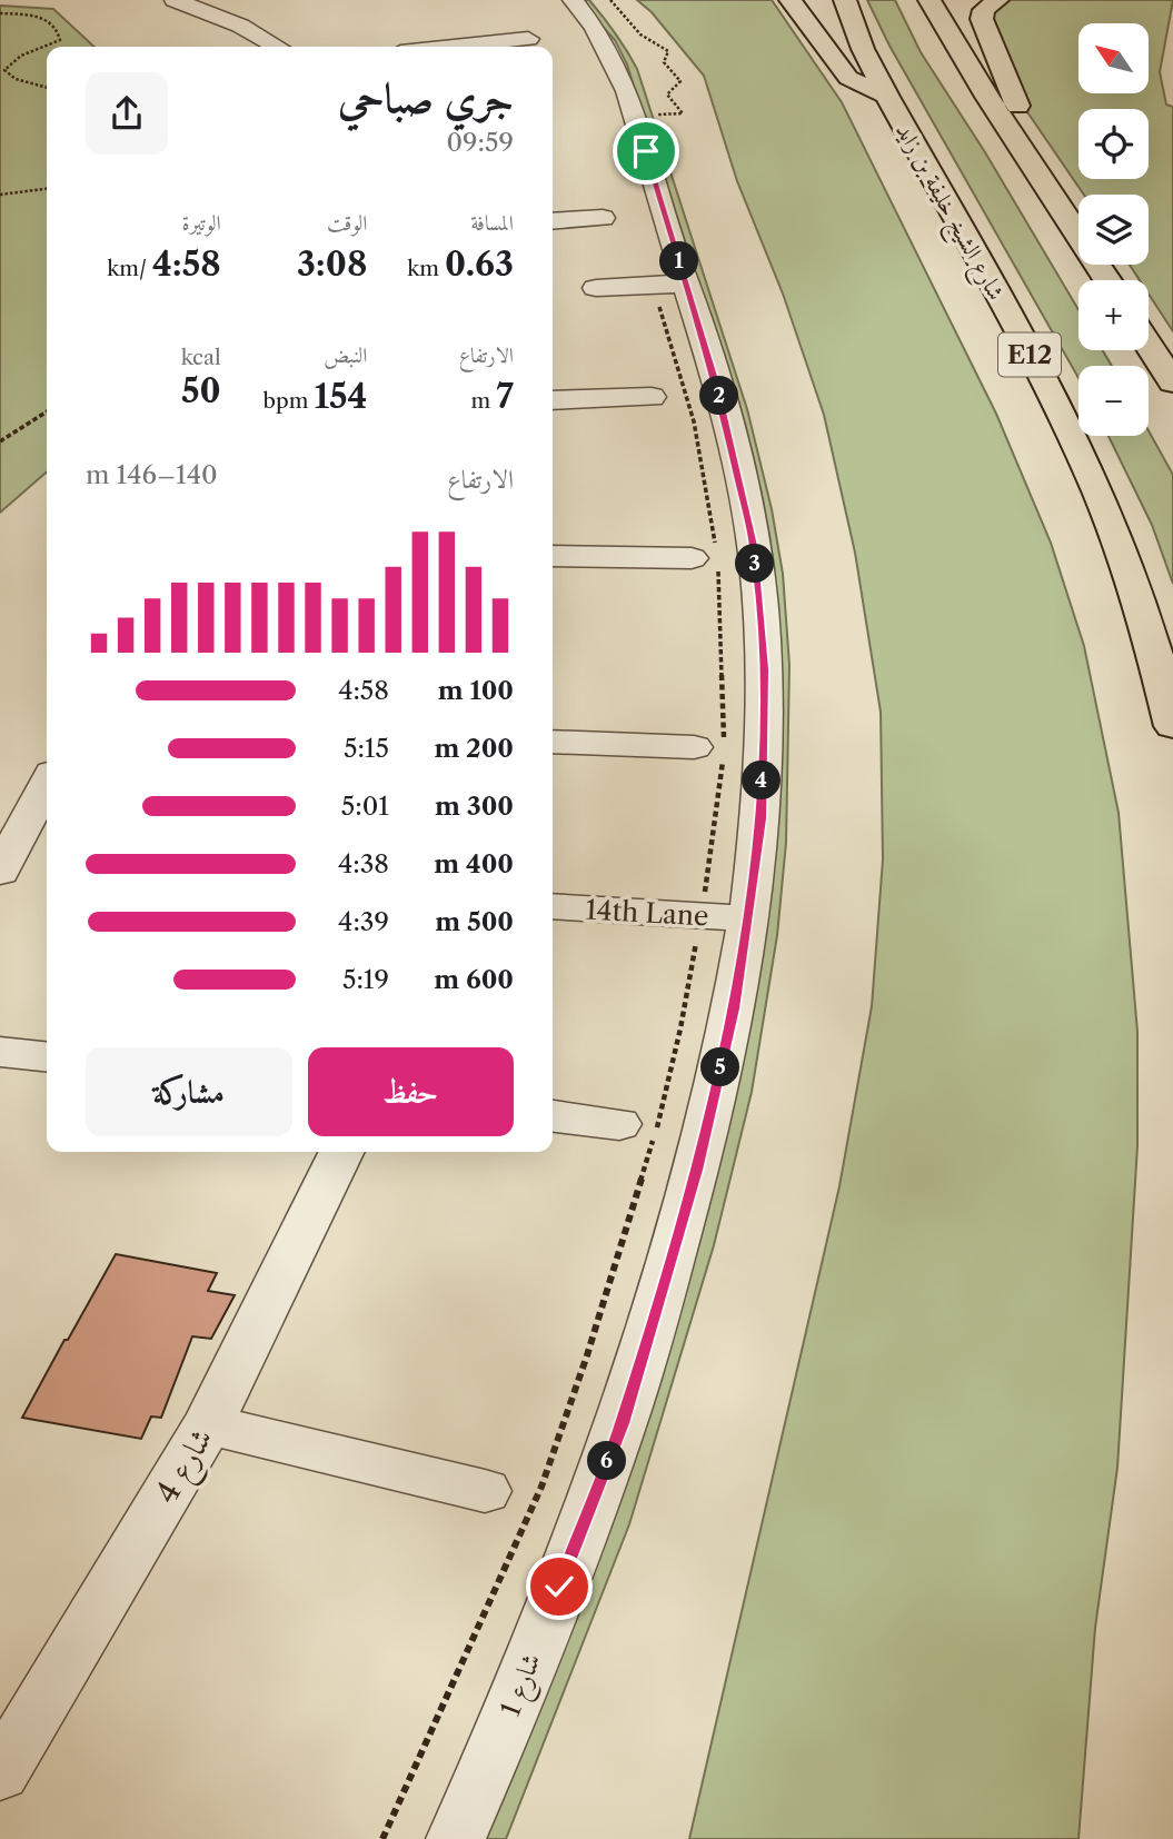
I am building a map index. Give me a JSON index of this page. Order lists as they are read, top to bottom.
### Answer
{
  "streets": {
    "highway": ["شارع الشيخ خليفة بن زايد", "E12"],
    "street": ["14th Lane", "شارع 4", "شارع 1"]
  },
  "crossings": [
    ["14th Lane", "شارع 1"]
  ],
  "north": "top left",
  "page": {
    "map_buttons": ["+", "−"],
    "heading": ["جري صباحي", "09:59"],
    "stats": [
      ["المسافة", "0.63 km"],
      ["الوقت", "3:08"],
      ["الوتيرة", "4:58 /km"],
      ["الارتفاع", "7 m"],
      ["النبض", "154 bpm"],
      ["kcal", "50"]
    ],
    "pins": [
      "1",
      "2",
      "3",
      "4",
      "5",
      "6"
    ],
    "chart": ["الارتفاع", "140–146 m"],
    "list": [
      {
        "name": "100 m",
        "note": "4:58"
      },
      {
        "name": "200 m",
        "note": "5:15"
      },
      {
        "name": "300 m",
        "note": "5:01"
      },
      {
        "name": "400 m",
        "note": "4:38"
      },
      {
        "name": "500 m",
        "note": "4:39"
      },
      {
        "name": "600 m",
        "note": "5:19"
      }
    ],
    "buttons": ["حفظ", "مشاركة"]
  }
}
